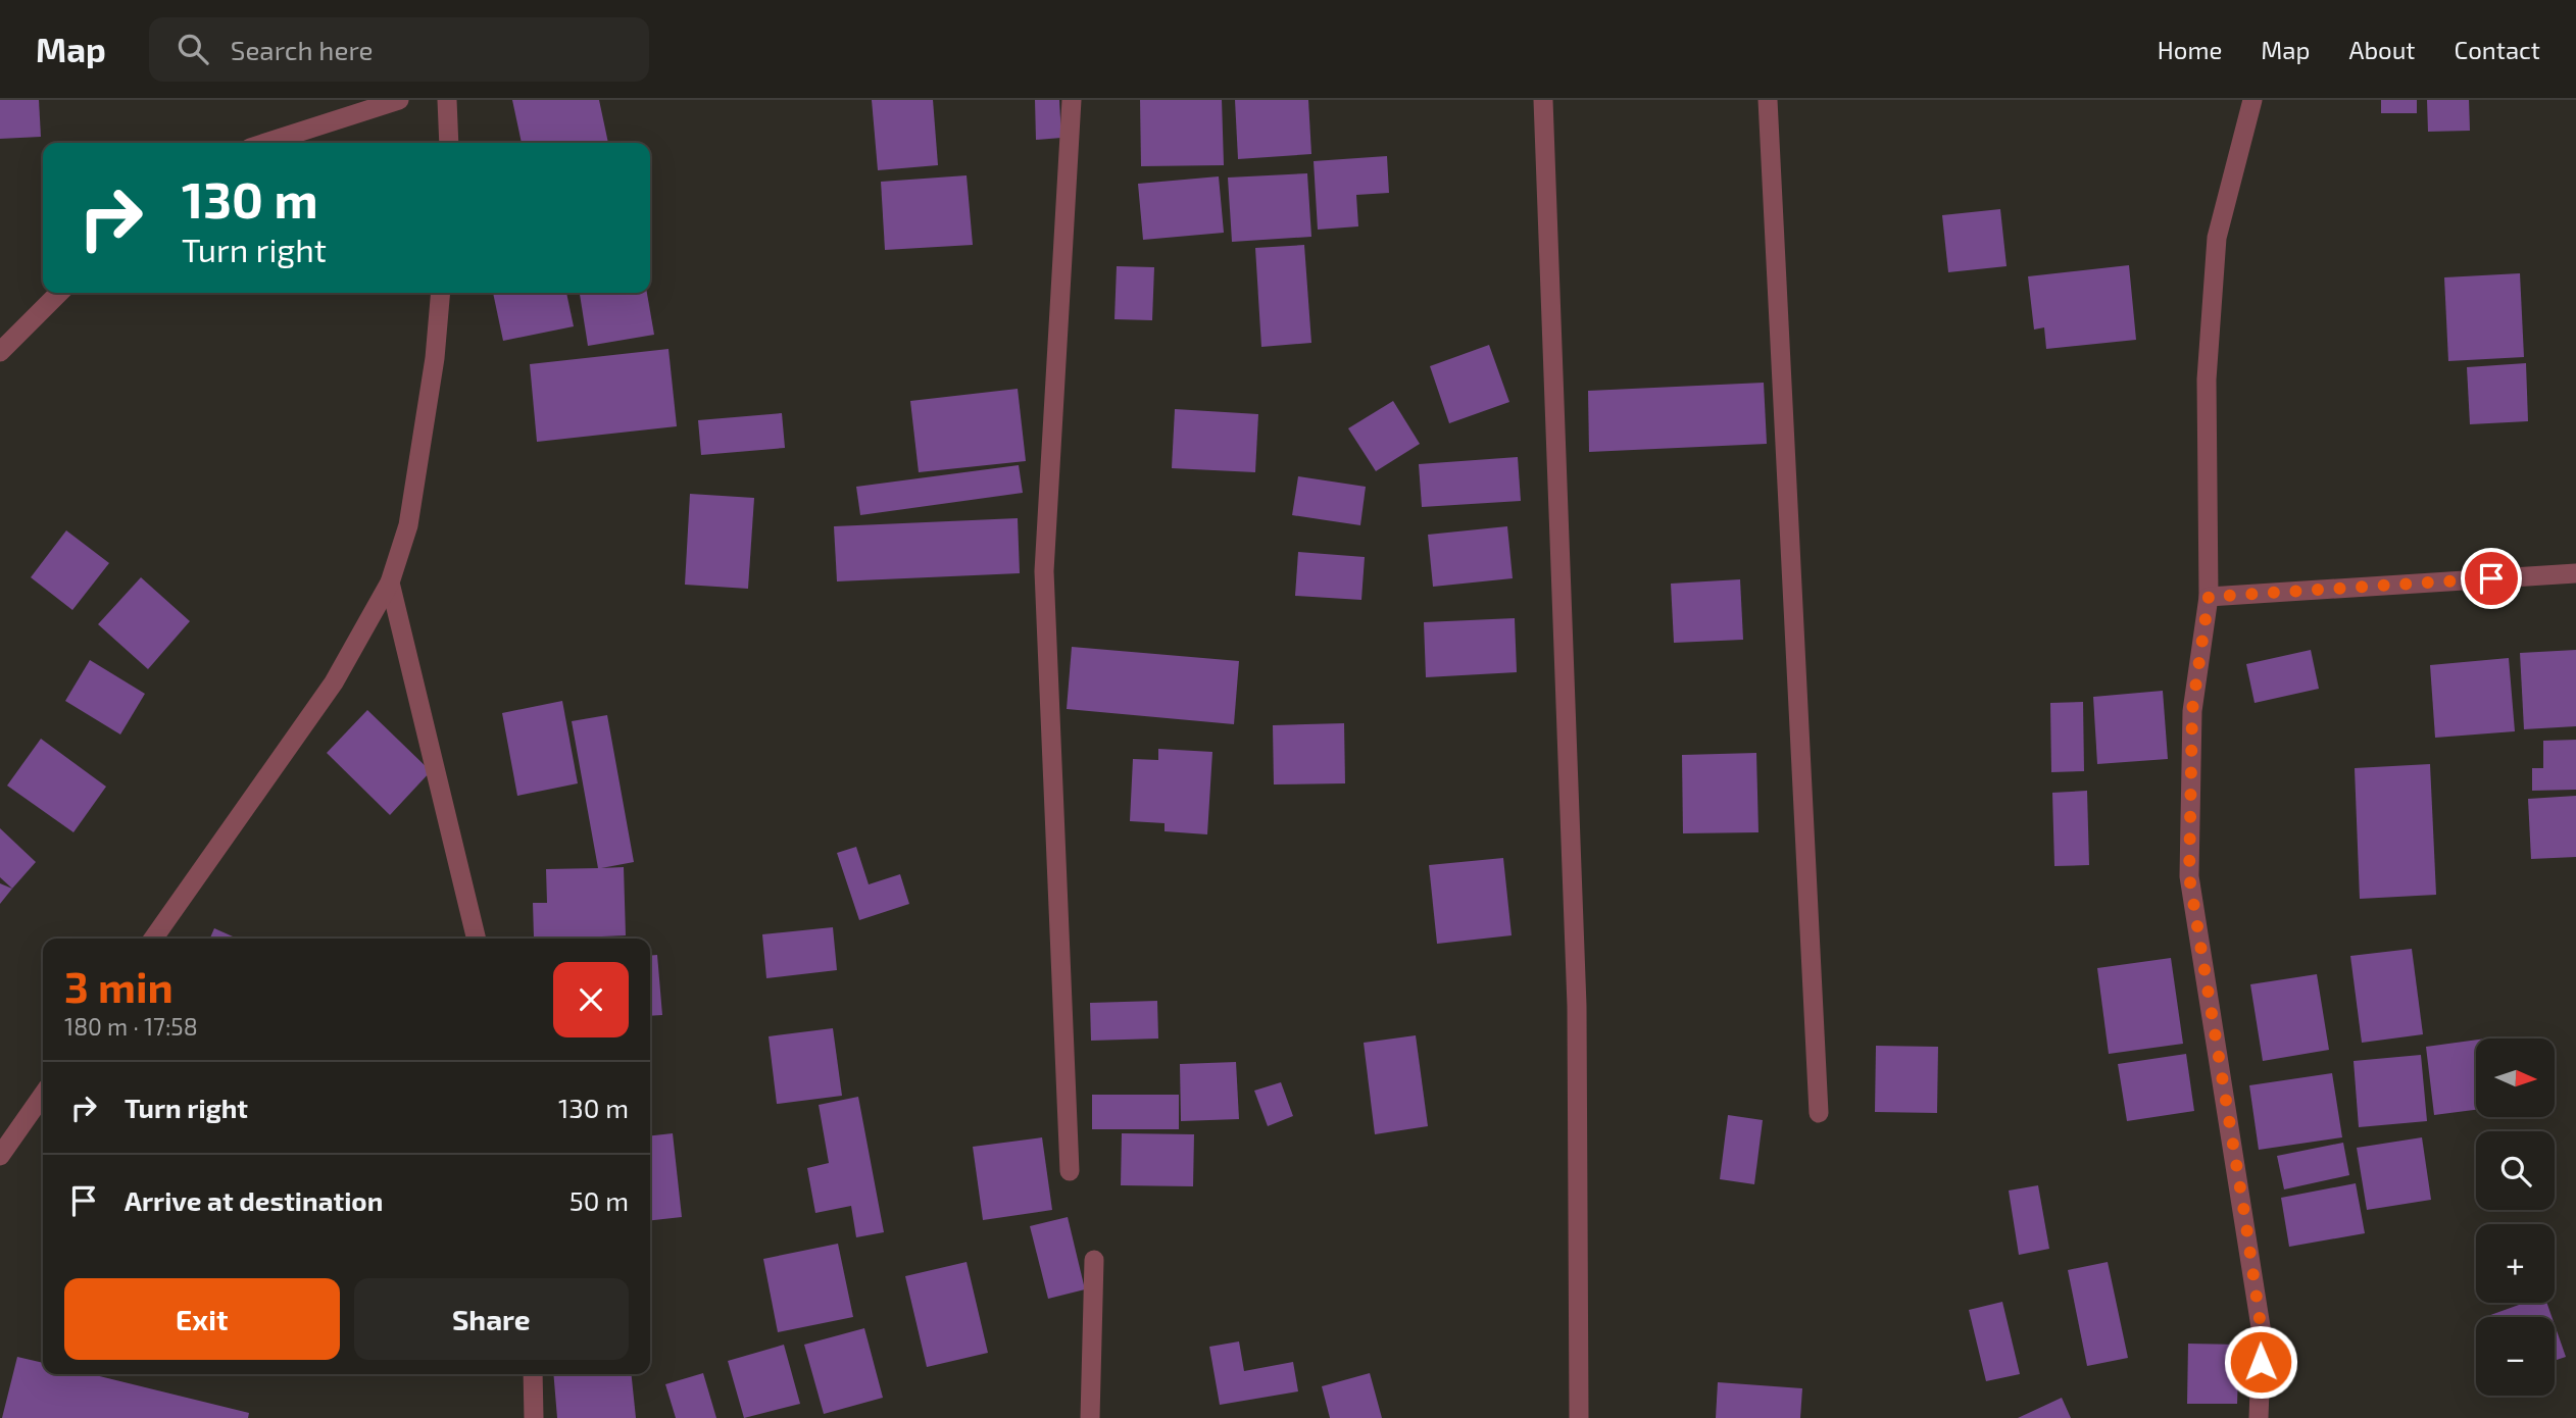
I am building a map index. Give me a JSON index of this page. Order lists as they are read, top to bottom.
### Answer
{
  "north": "right",
  "page": {
    "header": "Map",
    "search": "Search here",
    "nav": [
      "Home",
      "Map",
      "About",
      "Contact"
    ],
    "turn": ["130 m", "Turn right"],
    "heading": ["3 min", "180 m · 17:58"],
    "map_buttons": ["+", "−"],
    "list": [
      {
        "name": "Turn right",
        "value": "130 m"
      },
      {
        "name": "Arrive at destination",
        "value": "50 m"
      }
    ],
    "buttons": ["Exit", "Share"]
  }
}
